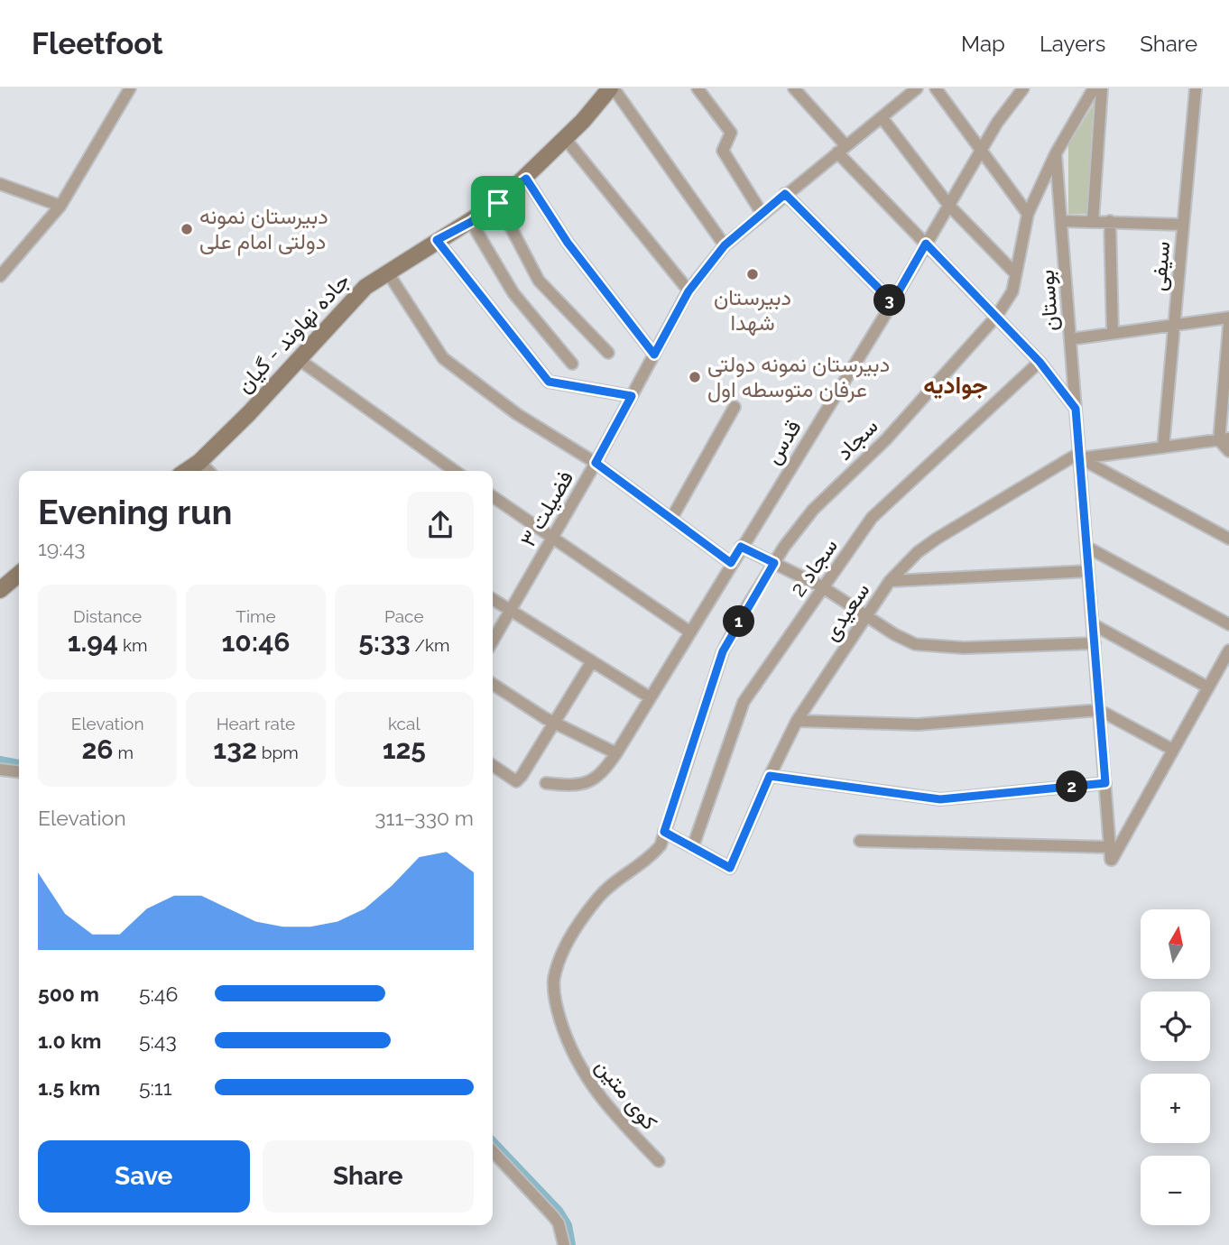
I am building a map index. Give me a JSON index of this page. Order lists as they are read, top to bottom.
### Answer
{
  "streets": {
    "main road": ["جاده نهاوند - گیان"],
    "street": [
      "سیفی",
      "بوستان",
      "سجاد",
      "قدس",
      "فضیلت ۳",
      "سجاد 2",
      "سعیدی",
      "کوی متین"
    ]
  },
  "crossings": [
    ["بوستان", "سجاد"],
    ["بوستان", "سعیدی"],
    ["سجاد", "کوی متین"],
    ["سجاد 2", "سعیدی"]
  ],
  "districts": ["جوادیه"],
  "places": ["دبیرستان نمونه دولتی امام علی", "دبیرستان شهدا", "دبیرستان نمونه دولتی عرفان متوسطه اول"],
  "north": "top",
  "page": {
    "header": "Fleetfoot",
    "nav": ["Map", "Layers", "Share"],
    "pins": ["3", "1", "2"],
    "heading": ["Evening run", "19:43"],
    "stats": [
      ["Distance", "1.94 km"],
      ["Time", "10:46"],
      ["Pace", "5:33 /km"],
      ["Elevation", "26 m"],
      ["Heart rate", "132 bpm"],
      ["kcal", "125"]
    ],
    "chart": ["Elevation", "311–330 m"],
    "map_buttons": ["+", "−"],
    "list": [
      {
        "name": "500 m",
        "note": "5:46"
      },
      {
        "name": "1.0 km",
        "note": "5:43"
      },
      {
        "name": "1.5 km",
        "note": "5:11"
      }
    ],
    "buttons": ["Save", "Share"]
  }
}
